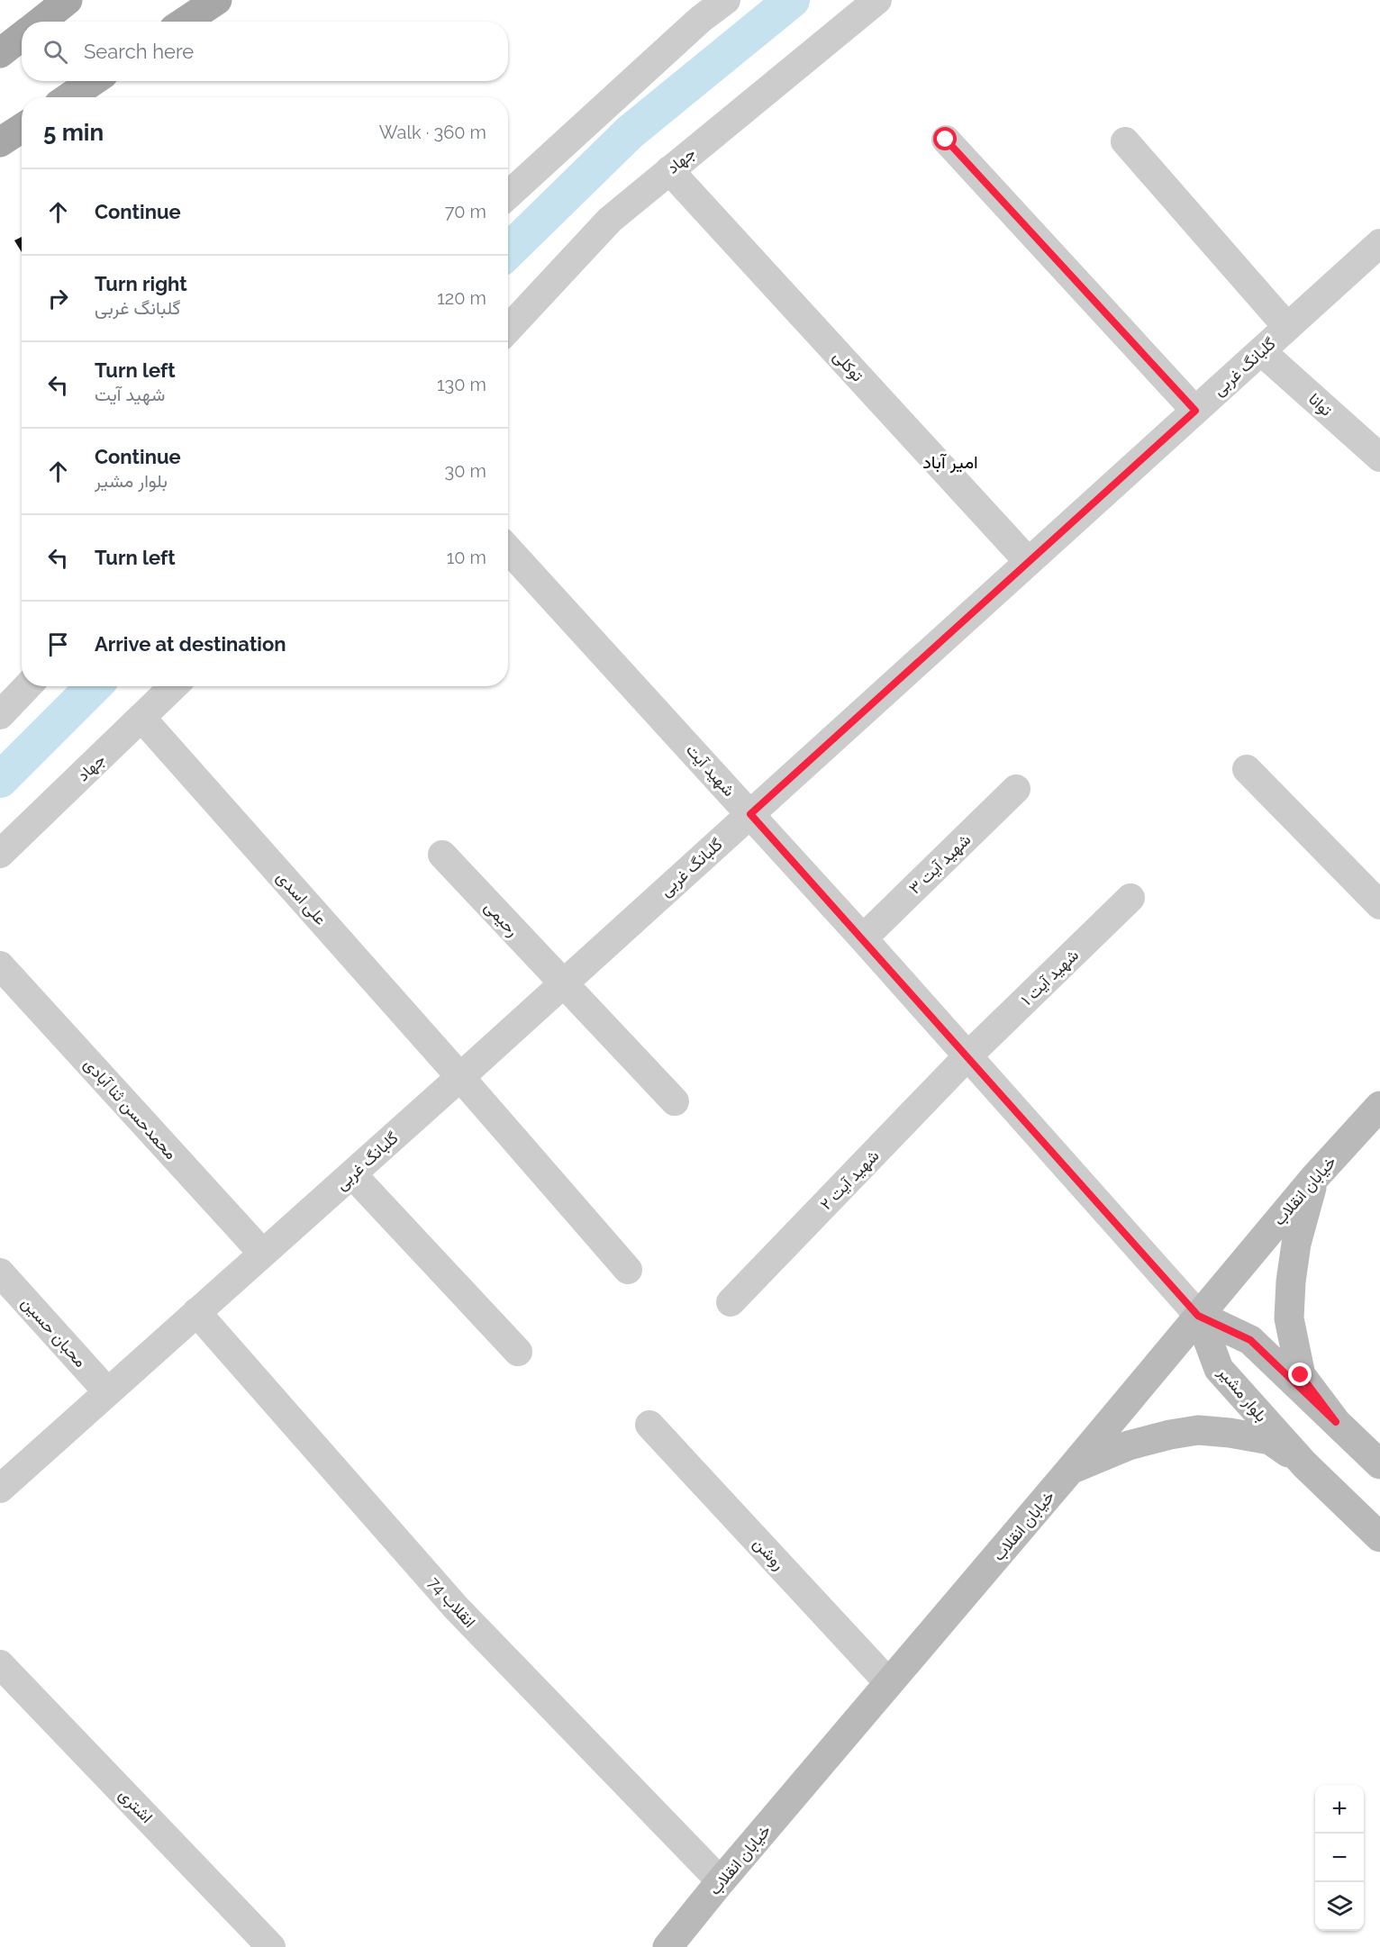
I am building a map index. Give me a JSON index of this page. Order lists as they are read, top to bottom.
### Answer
{
  "streets": {
    "main road": ["خیابان انقلاب", "بلوار مشیر"],
    "street": [
      "جهاد",
      "توکلی",
      "گلبانگ غربی",
      "توانا",
      "شهید آیت",
      "شهید آیت ۳",
      "علی اسدی",
      "رحیمی",
      "شهید آیت ۱",
      "محمدحسن ثنا آبادی",
      "شهید آیت ۲",
      "محبان حسین",
      "روشن",
      "انقلاب 74",
      "اشتری"
    ]
  },
  "crossings": [
    ["جهاد", "توکلی"],
    ["جهاد", "علی اسدی"],
    ["توکلی", "گلبانگ غربی"],
    ["گلبانگ غربی", "توانا"],
    ["گلبانگ غربی", "شهید آیت"],
    ["گلبانگ غربی", "علی اسدی"],
    ["گلبانگ غربی", "رحیمی"],
    ["گلبانگ غربی", "محمدحسن ثنا آبادی"],
    ["گلبانگ غربی", "محبان حسین"],
    ["گلبانگ غربی", "انقلاب 74"],
    ["شهید آیت", "شهید آیت ۳"],
    ["شهید آیت", "شهید آیت ۱"],
    ["شهید آیت", "شهید آیت ۲"],
    ["شهید آیت", "خیابان انقلاب"],
    ["شهید آیت", "بلوار مشیر"],
    ["شهید آیت ۱", "شهید آیت ۲"],
    ["خیابان انقلاب", "بلوار مشیر"],
    ["خیابان انقلاب", "روشن"],
    ["خیابان انقلاب", "انقلاب 74"]
  ],
  "districts": ["امیر آباد"],
  "page": {
    "search": "Search here",
    "heading": ["5 min", "Walk · 360 m"],
    "list": [
      ["Continue", "70 m"],
      ["Turn right", "گلبانگ غربی", "120 m"],
      ["Turn left", "شهید آیت", "130 m"],
      ["Continue", "بلوار مشیر", "30 m"],
      ["Turn left", "10 m"],
      "Arrive at destination"
    ],
    "map_buttons": ["+", "−"]
  }
}
